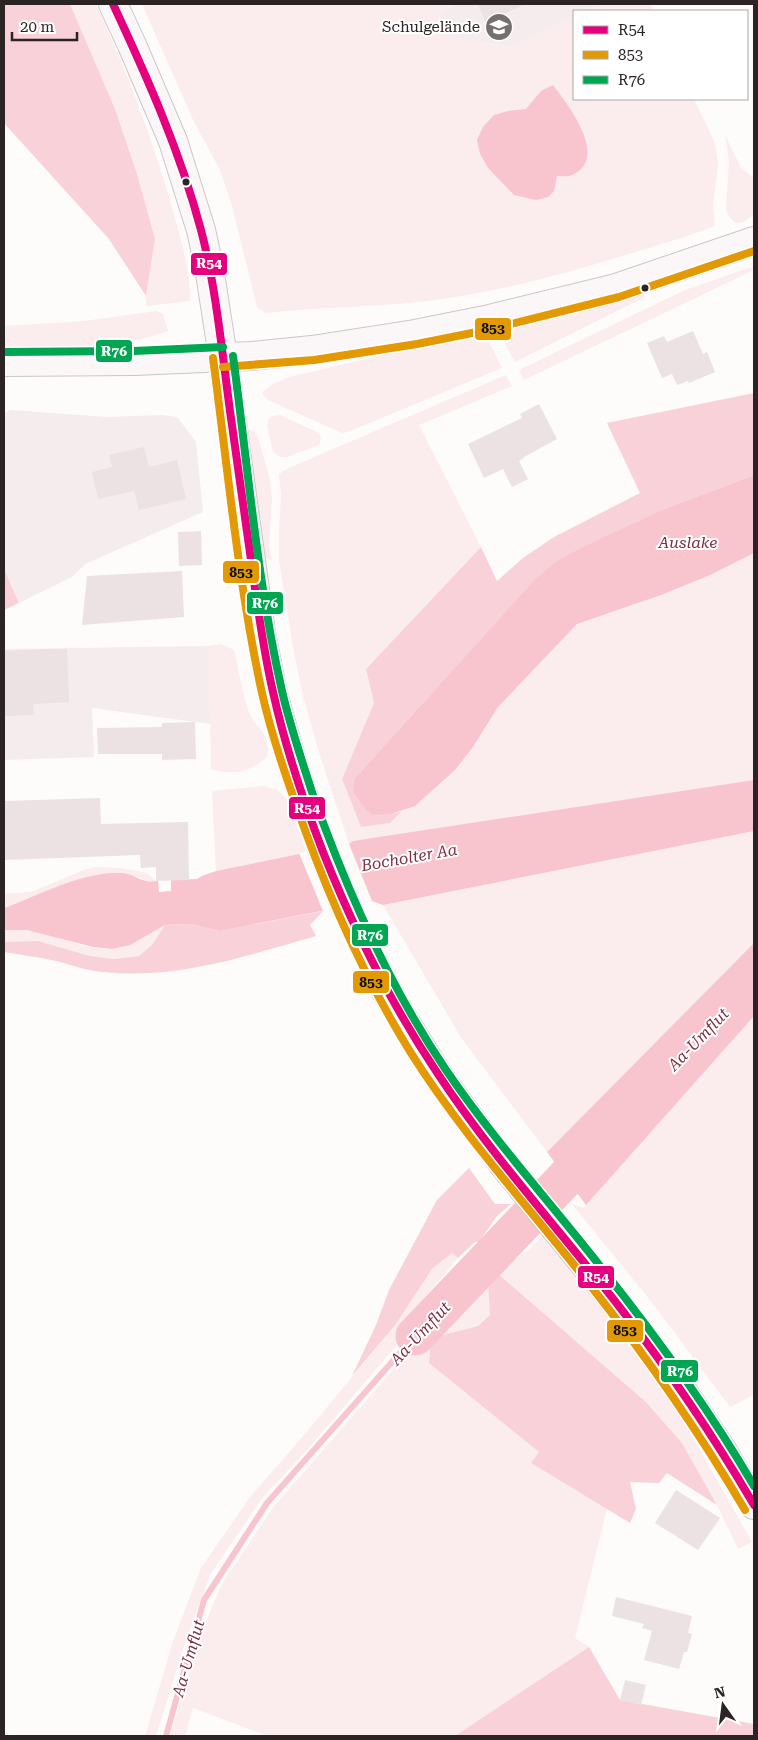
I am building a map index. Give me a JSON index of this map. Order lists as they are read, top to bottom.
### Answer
{
  "water": ["Auslake", "Bocholter Aa", "Aa-Umflut"],
  "places": {
    "school or university": ["Schulgelände"]
  },
  "lines": ["transit line R54", "transit line 853", "transit line R76"],
  "legend": ["R54", "853", "R76"],
  "scale_bar": "20 m",
  "north": "top"
}
